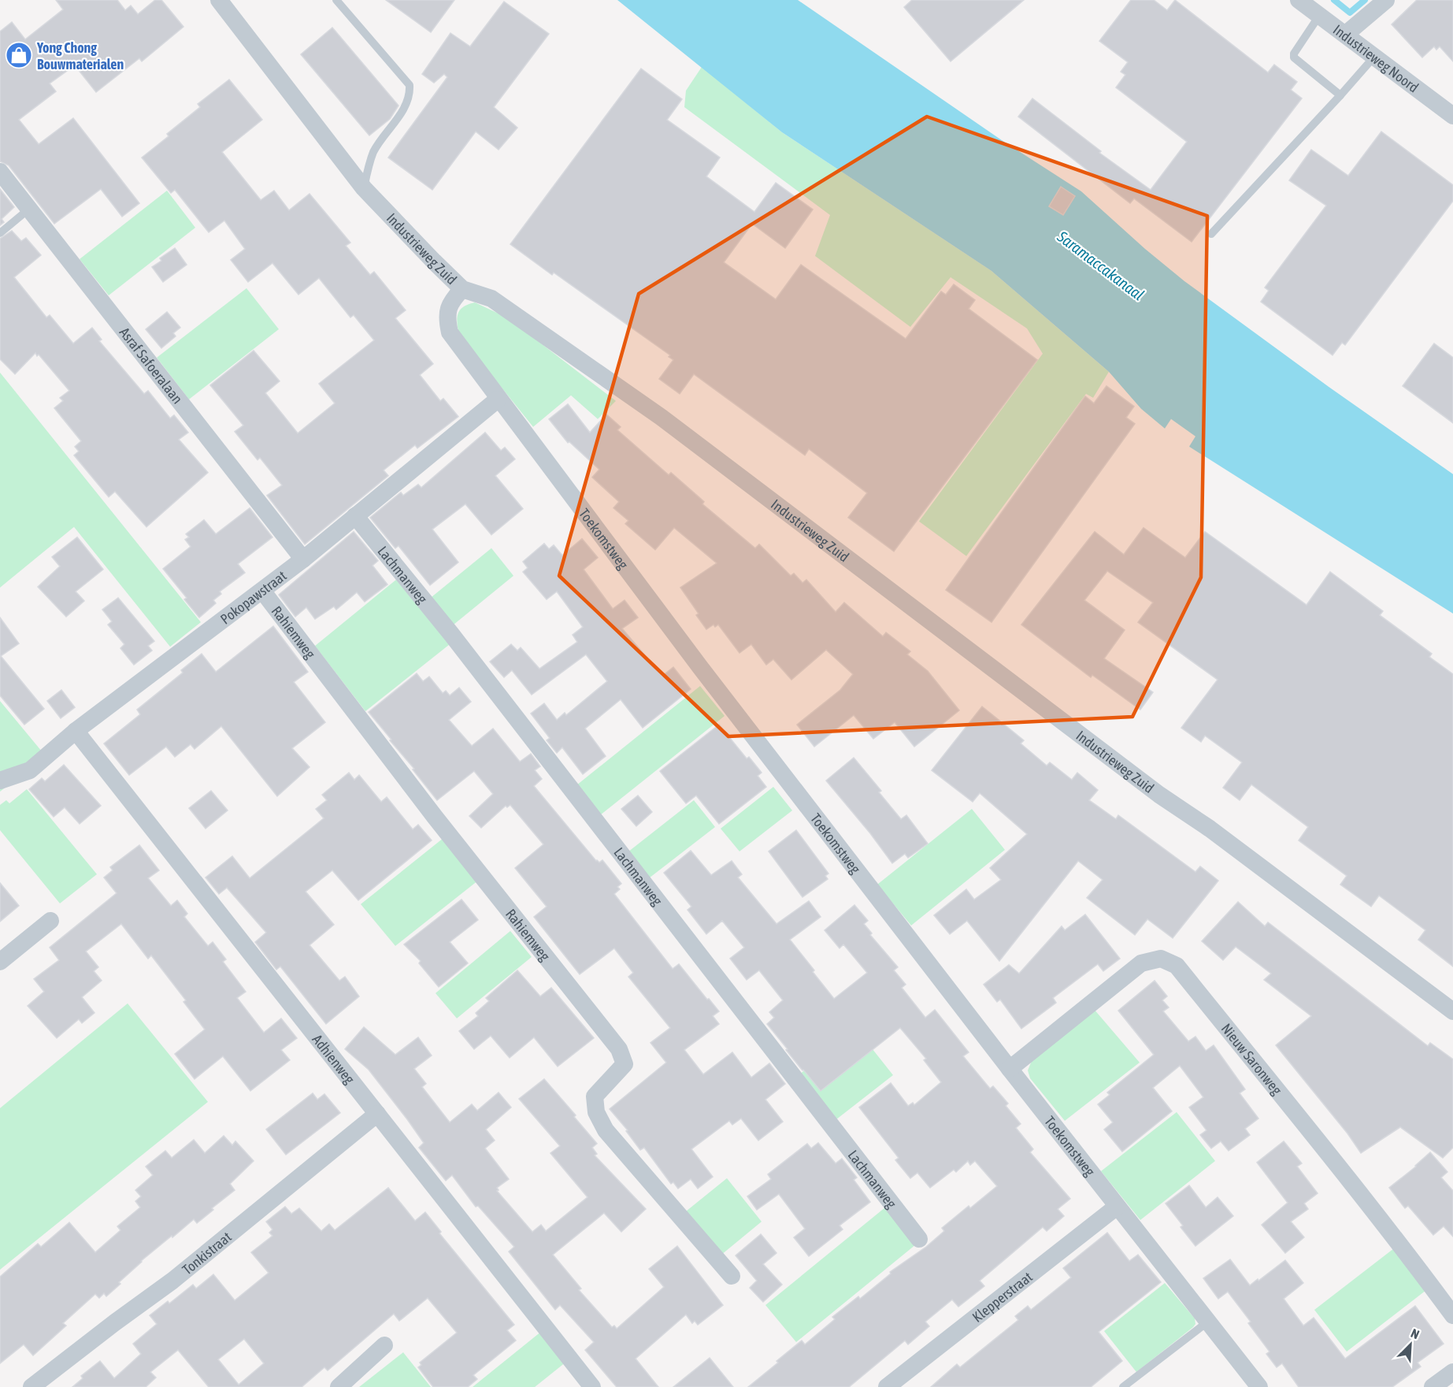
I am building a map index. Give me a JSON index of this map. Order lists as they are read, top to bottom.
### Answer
{
  "streets": {
    "street": [
      "Industrieweg Noord",
      "Industrieweg Zuid",
      "Asraf Safoeralaan",
      "Toekomstweg",
      "Lachmanweg",
      "Pokopawstraat",
      "Rahiemweg",
      "Adhienweg",
      "Nieuw Saronweg",
      "Tonkistraat",
      "Klepperstraat"
    ]
  },
  "crossings": [
    ["Industrieweg Zuid", "Toekomstweg"],
    ["Asraf Safoeralaan", "Pokopawstraat"],
    ["Toekomstweg", "Pokopawstraat"],
    ["Toekomstweg", "Nieuw Saronweg"],
    ["Toekomstweg", "Klepperstraat"],
    ["Lachmanweg", "Pokopawstraat"],
    ["Pokopawstraat", "Rahiemweg"],
    ["Pokopawstraat", "Adhienweg"],
    ["Adhienweg", "Tonkistraat"]
  ],
  "water": ["Saramaccakanaal"],
  "places": {
    "shop": ["Yong Chong Bouwmaterialen"]
  },
  "north": "top right"
}
